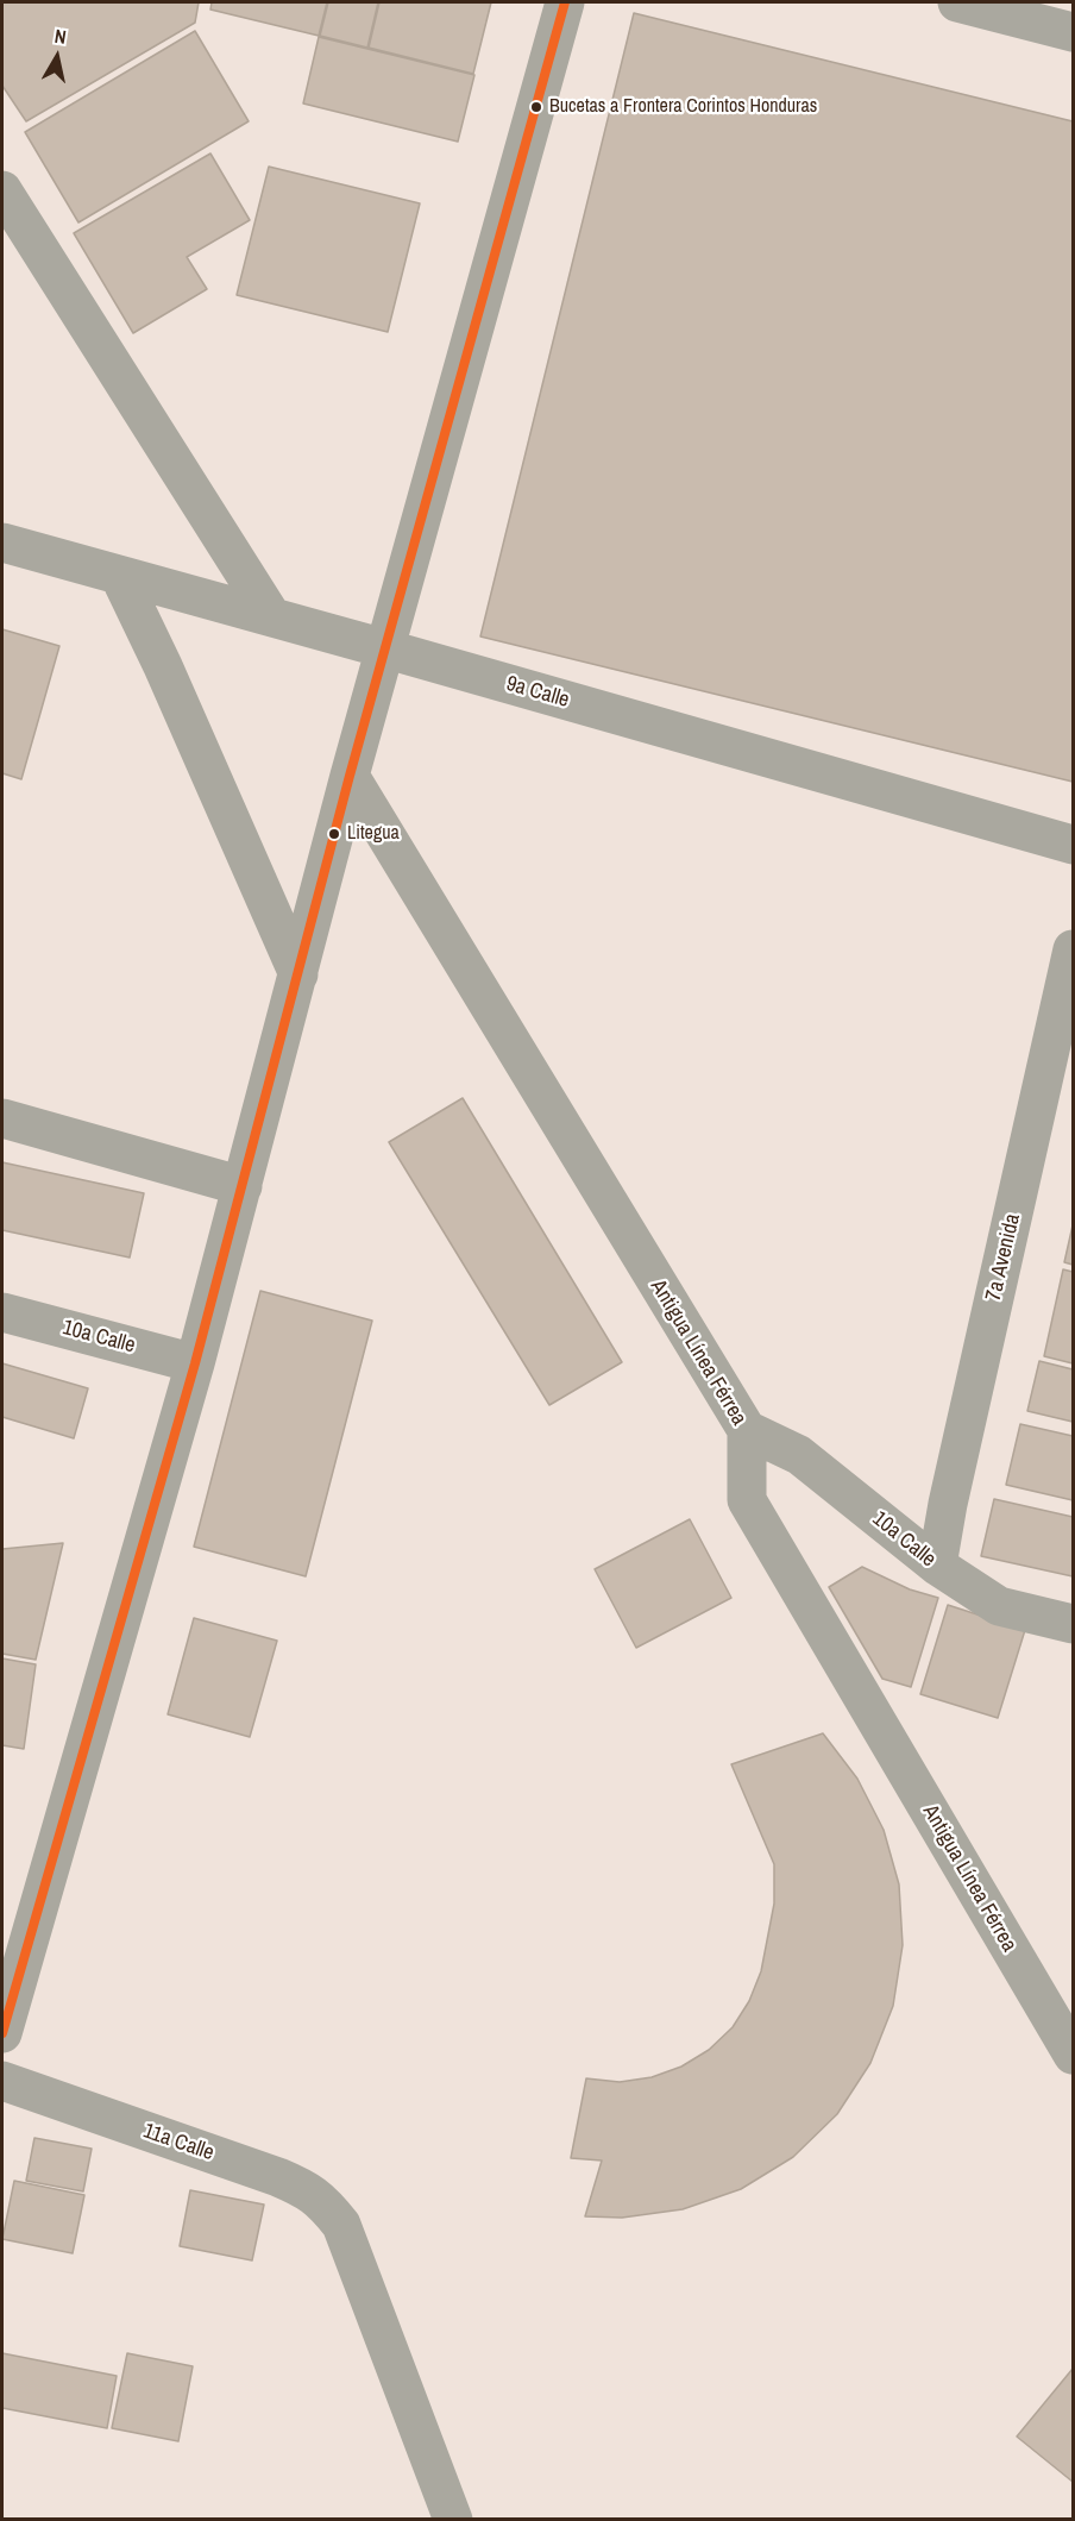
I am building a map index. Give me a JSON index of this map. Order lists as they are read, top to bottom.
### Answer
{
  "streets": {
    "street": [
      "9a Calle",
      "7a Avenida",
      "10a Calle",
      "Antigua Línea Férrea",
      "11a Calle"
    ]
  },
  "crossings": [
    ["7a Avenida", "10a Calle"],
    ["10a Calle", "Antigua Línea Férrea"]
  ],
  "places": ["Bucetas a Frontera Corintos Honduras", "Litegua"],
  "north": "top"
}
